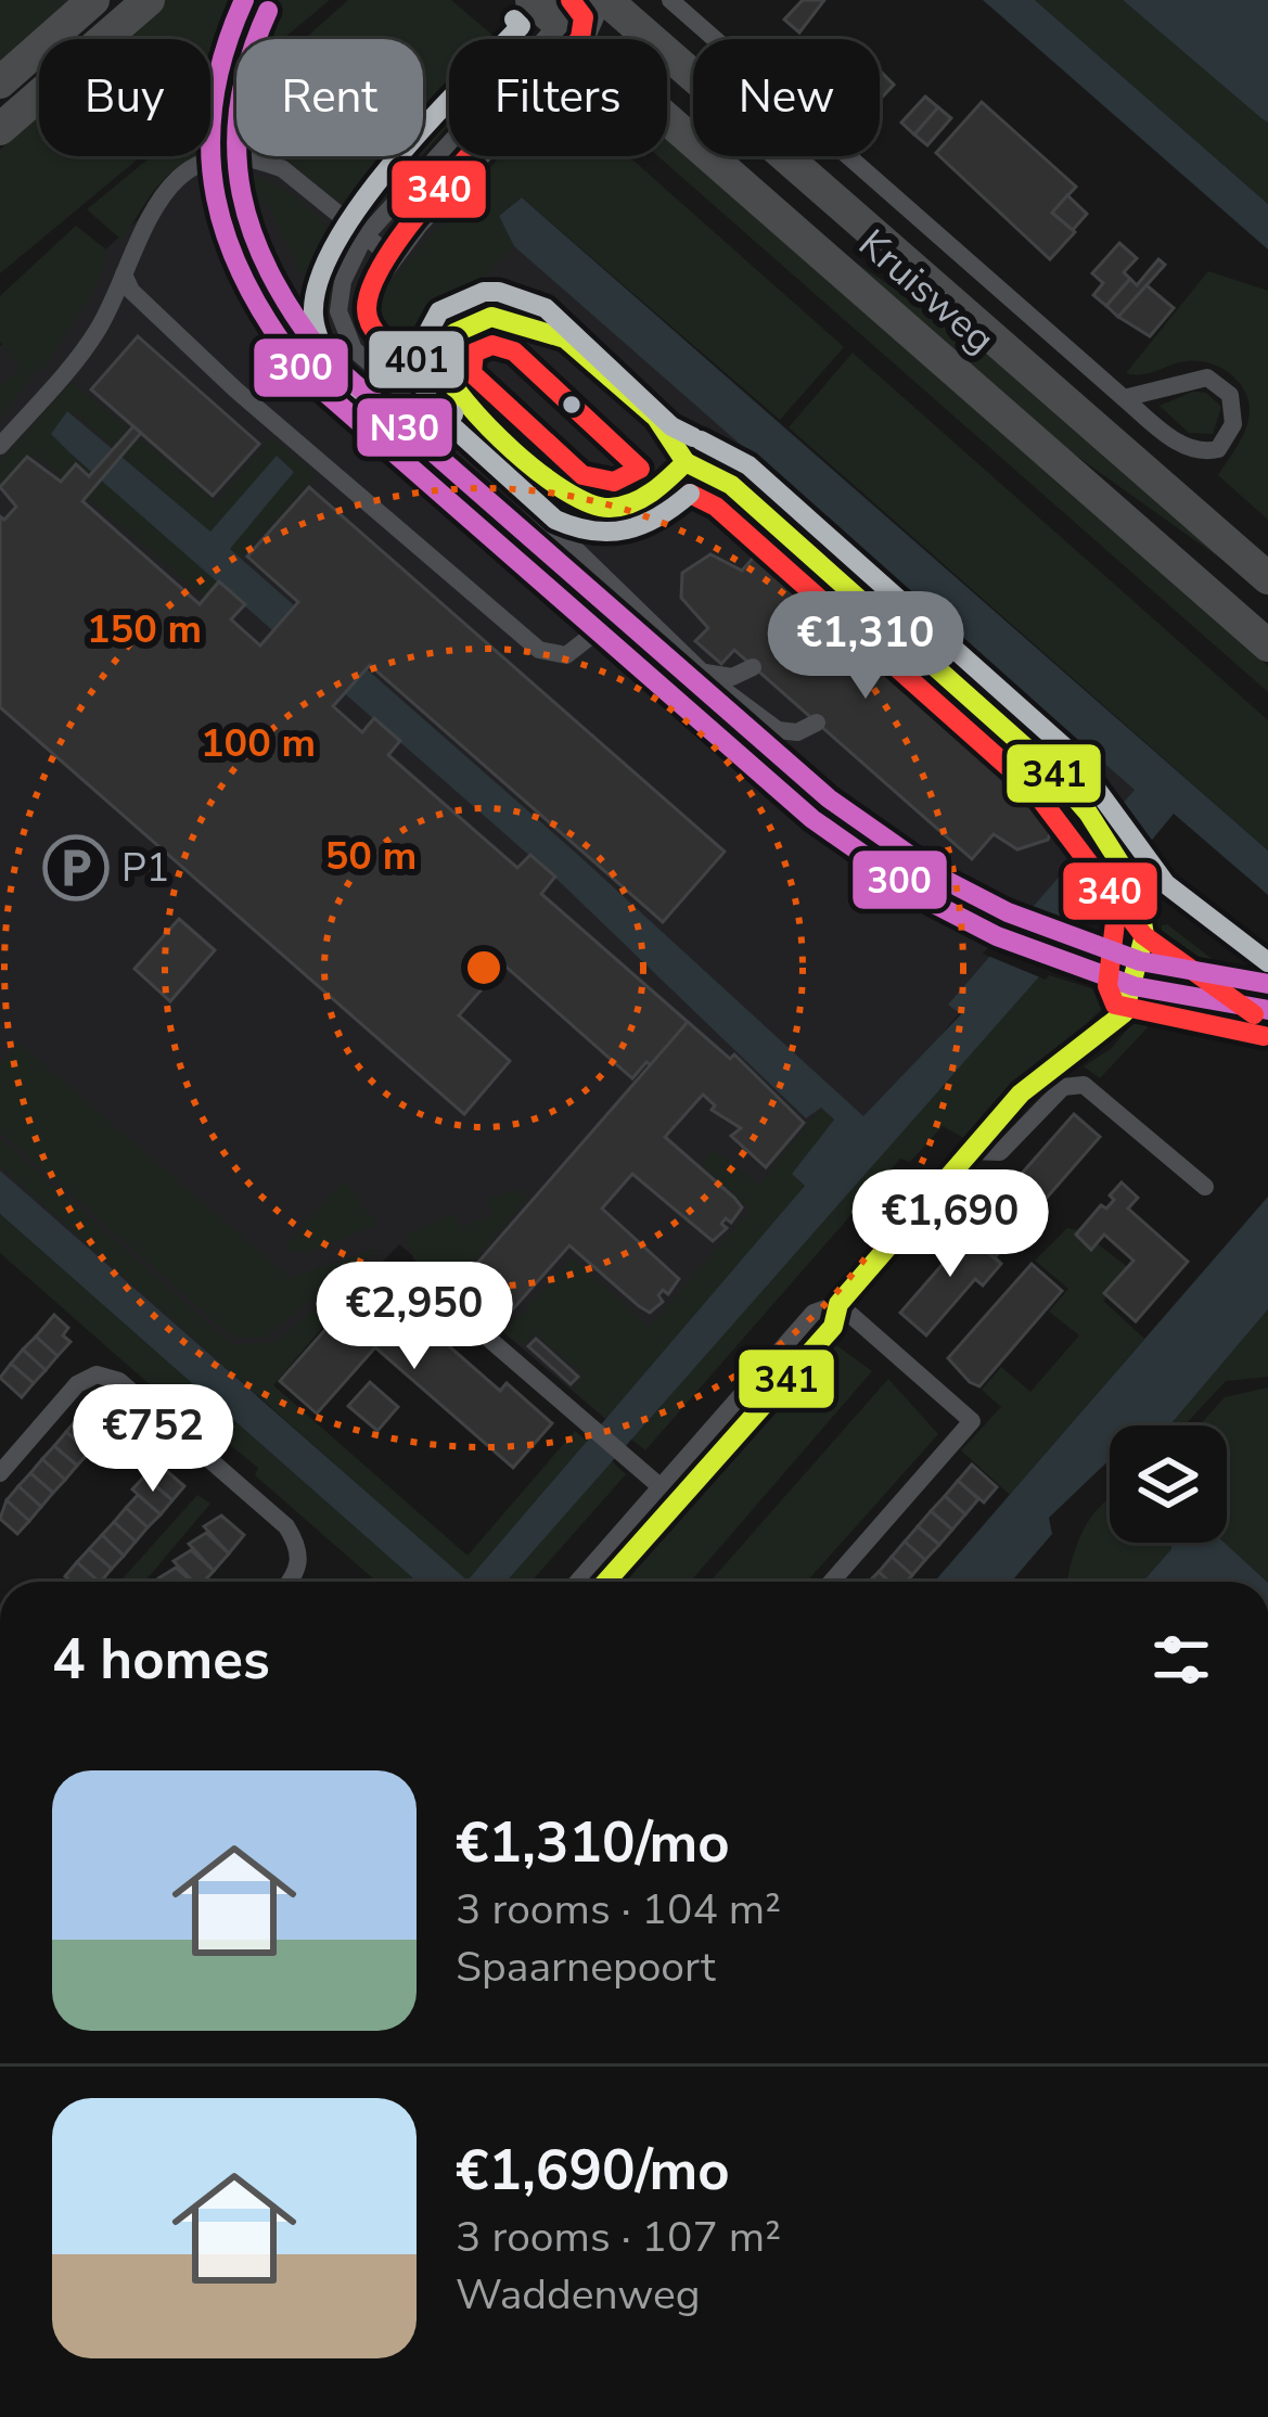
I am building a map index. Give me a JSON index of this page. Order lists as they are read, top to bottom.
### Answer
{
  "streets": {
    "highway": ["Kruisweg"]
  },
  "places": {
    "parking": ["P1"]
  },
  "lines": [
    "transit line 300",
    "transit line 340",
    "transit line N30",
    "transit line 401",
    "transit line 341"
  ],
  "page": {
    "chip": [
      "Buy",
      "Rent",
      "Filters",
      "New"
    ],
    "price": [
      "€1,310",
      "€1,690",
      "€2,950",
      "€752"
    ],
    "heading": "4 homes",
    "list": [
      {
        "name": "€1,310/mo",
        "note": "3 rooms · 104 m² · Spaarnepoort"
      },
      {
        "name": "€1,690/mo",
        "note": "3 rooms · 107 m² · Waddenweg"
      }
    ]
  },
  "rings": ["150 m", "100 m", "50 m"]
}
